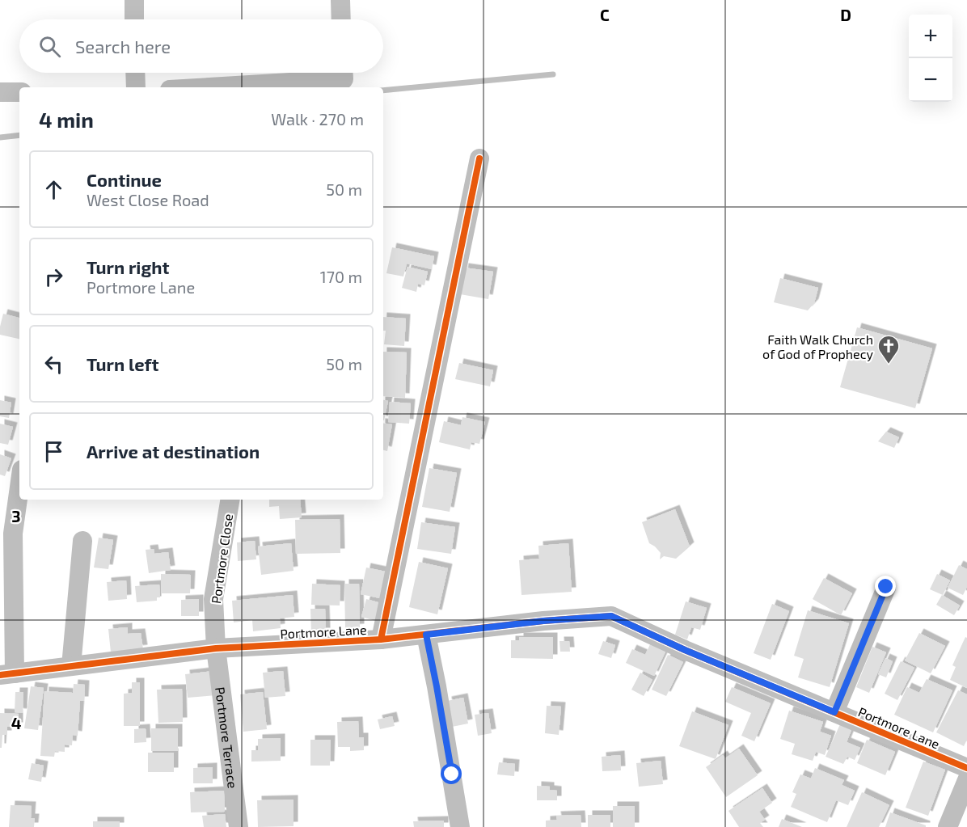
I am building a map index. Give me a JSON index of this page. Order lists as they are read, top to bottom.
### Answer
{
  "streets": {
    "street": ["Portmore Close", "Portmore Lane", "Portmore Terrace"]
  },
  "crossings": [
    ["Portmore Close", "Portmore Lane"],
    ["Portmore Close", "Portmore Terrace"],
    ["Portmore Lane", "Portmore Terrace"]
  ],
  "places": {
    "church": ["Faith Walk Church of God of Prophecy"]
  },
  "page": {
    "map_buttons": ["+", "−"],
    "search": "Search here",
    "heading": ["4 min", "Walk · 270 m"],
    "list": [
      ["Continue", "West Close Road", "50 m"],
      ["Turn right", "Portmore Lane", "170 m"],
      ["Turn left", "50 m"],
      "Arrive at destination"
    ]
  },
  "grid": {
    "columns": ["C", "D"],
    "rows": ["3", "4"]
  }
}
